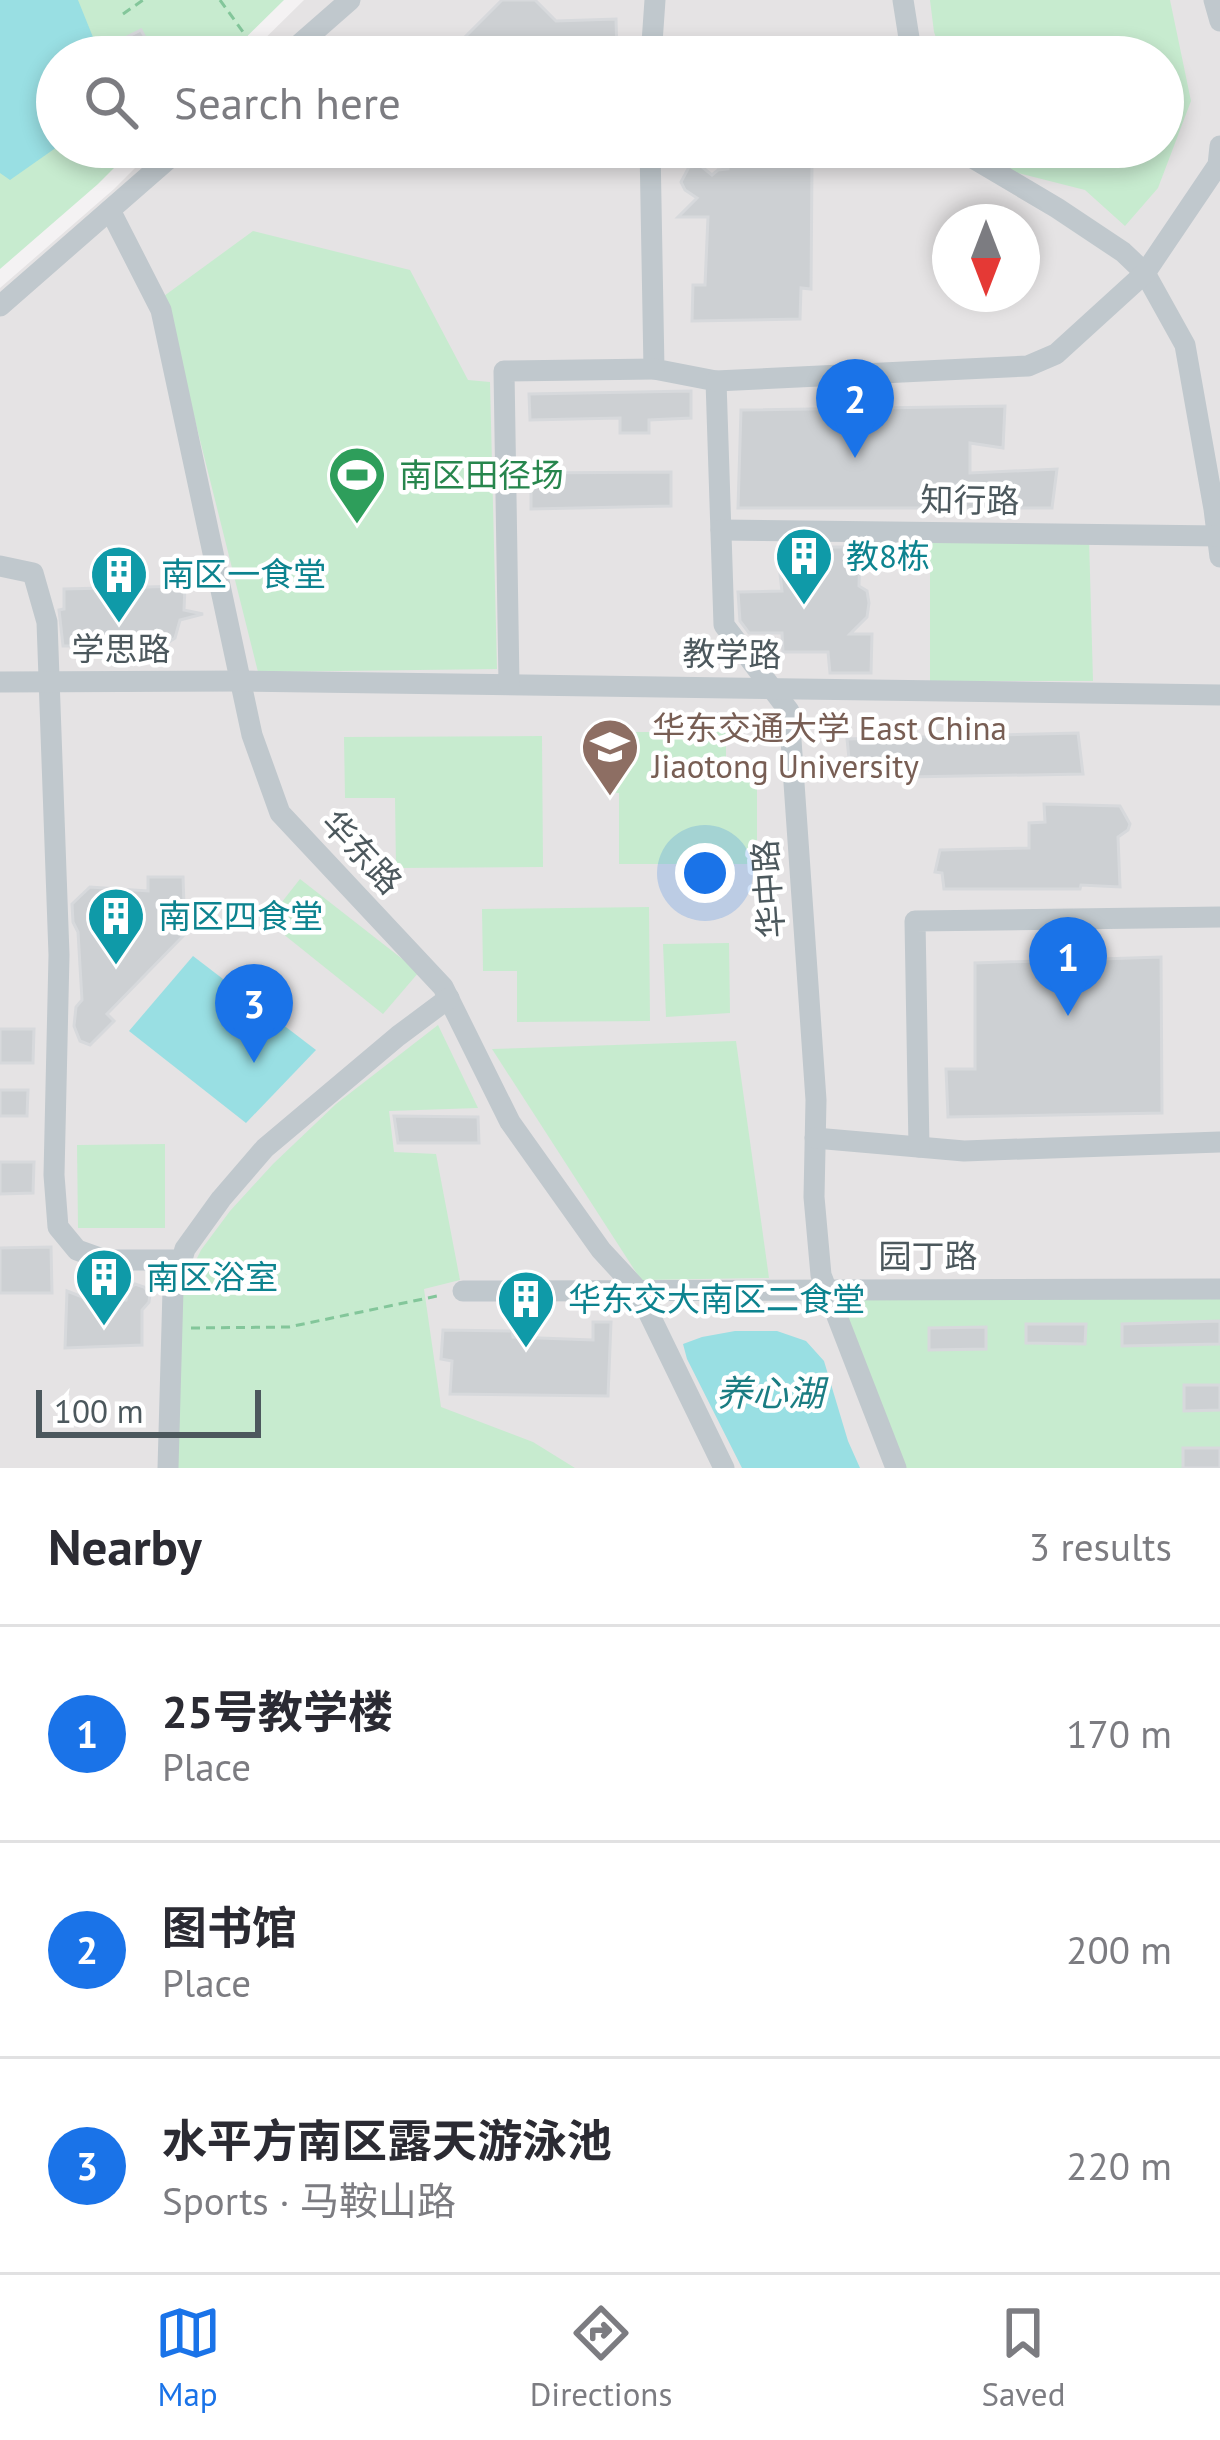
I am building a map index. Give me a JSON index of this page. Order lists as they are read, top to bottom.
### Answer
{
  "streets": {
    "street": [
      "知行路",
      "学思路",
      "教学路",
      "华东路",
      "华中路",
      "园丁路"
    ]
  },
  "crossings": [
    ["知行路", "华中路"],
    ["学思路", "教学路"],
    ["学思路", "华东路"],
    ["教学路", "华东路"],
    ["教学路", "华中路"],
    ["华东路", "园丁路"],
    ["华中路", "园丁路"]
  ],
  "water": ["养心湖"],
  "places": {
    "sports": ["南区田径场"],
    "building": [
      "教8栋",
      "南区一食堂",
      "南区四食堂",
      "南区浴室",
      "华东交大南区二食堂"
    ],
    "school or university": ["华东交通大学 East China Jiaotong University"]
  },
  "scale_bar": "100 m",
  "north": "bottom",
  "page": {
    "search": "Search here",
    "pins": ["2", "1", "3"],
    "scale": "100 m",
    "heading": ["Nearby", "3 results"],
    "list": [
      {
        "mark": "1",
        "name": "25号教学楼",
        "note": "Place",
        "value": "170 m"
      },
      {
        "mark": "2",
        "name": "图书馆",
        "note": "Place",
        "value": "200 m"
      },
      {
        "mark": "3",
        "name": "水平方南区露天游泳池",
        "note": "Sports · 马鞍山路",
        "value": "220 m"
      }
    ],
    "nav": ["Map", "Directions", "Saved"]
  }
}
